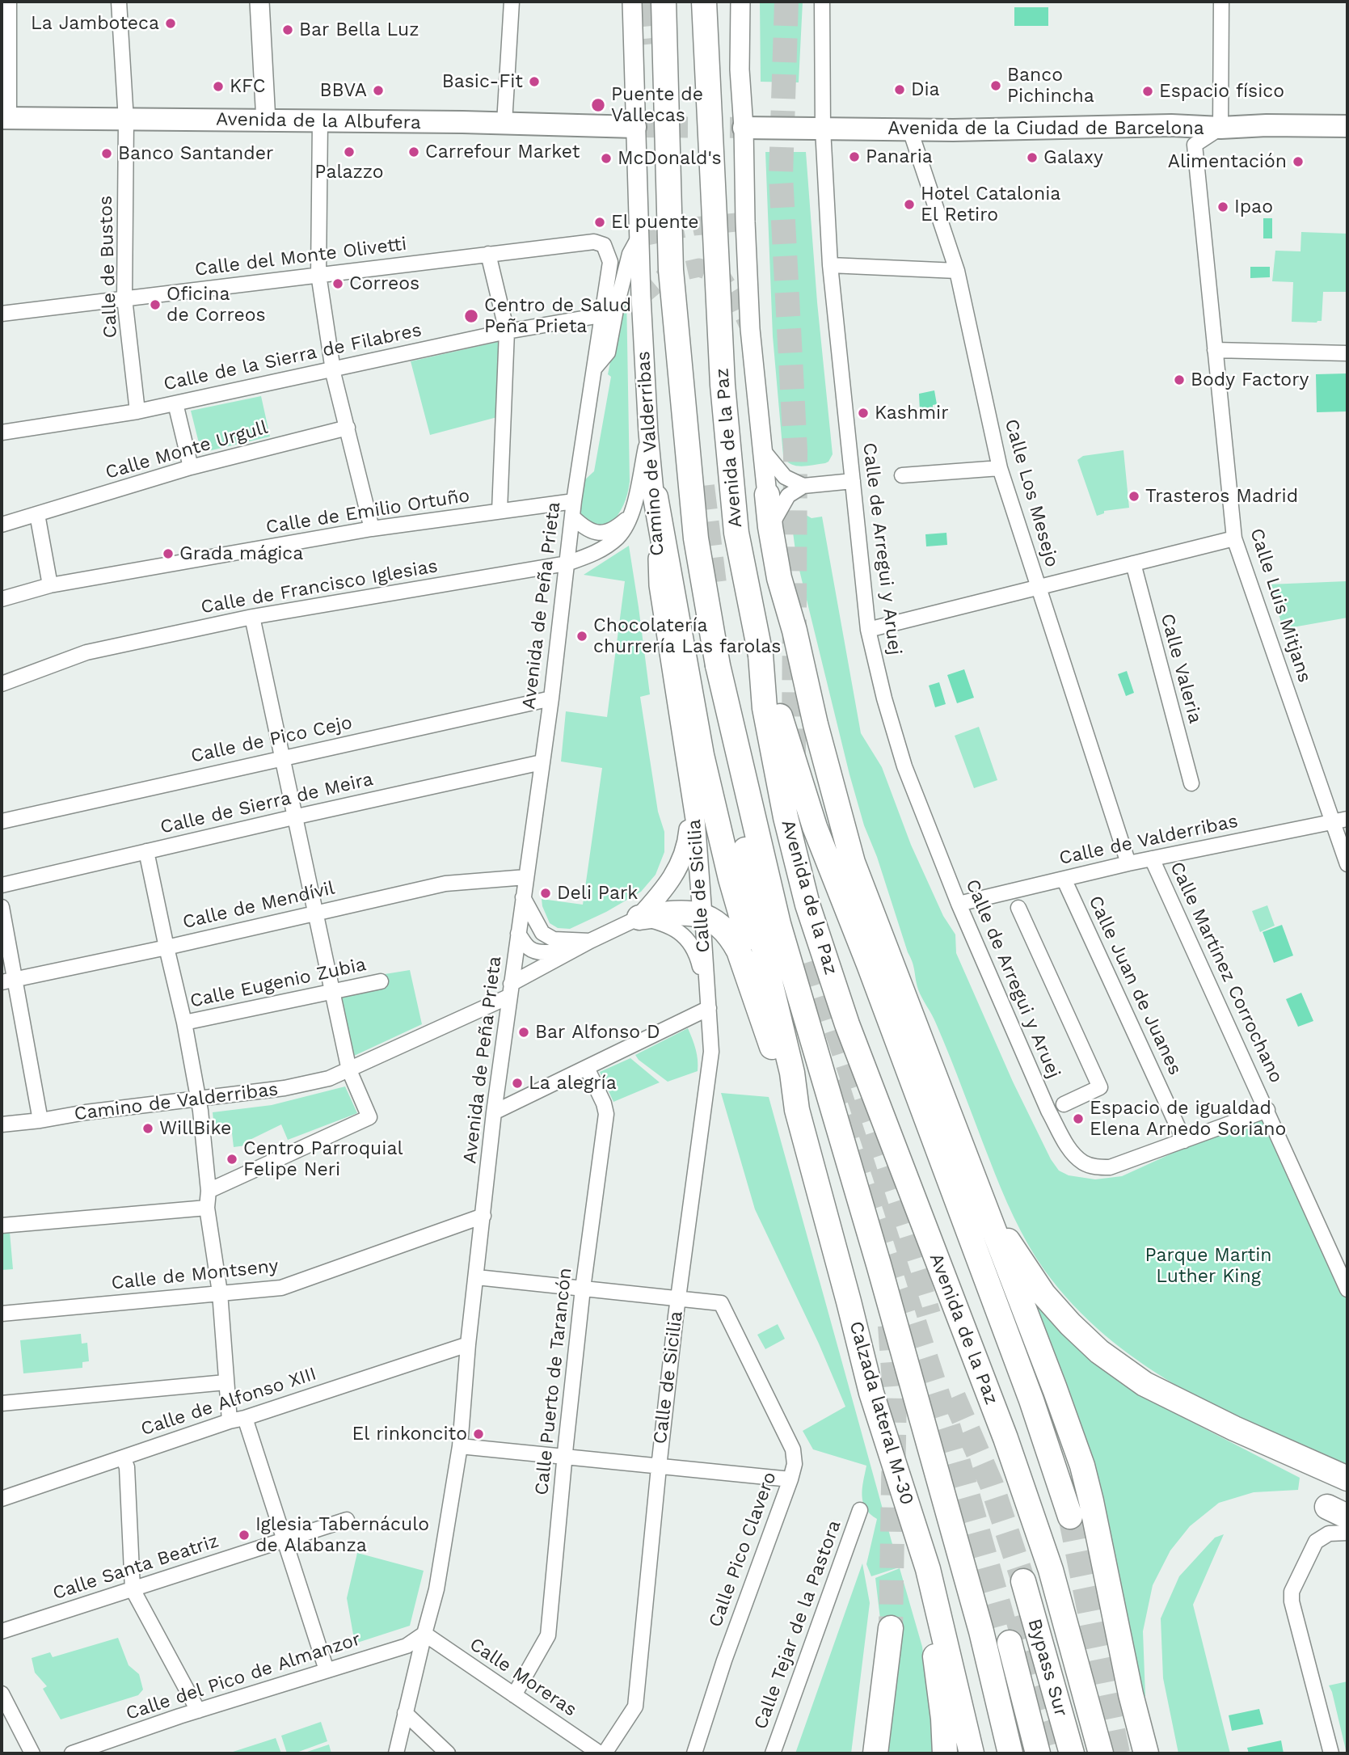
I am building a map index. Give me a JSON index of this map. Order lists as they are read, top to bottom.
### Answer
{
  "streets": {
    "highway": ["Avenida de la Paz", "Calzada lateral M-30", "Bypass Sur"],
    "main road": [
      "Avenida de la Albufera",
      "Avenida de la Ciudad de Barcelona",
      "Camino de Valderribas",
      "Calle de Sicilia"
    ],
    "street": [
      "Calle del Monte Olivetti",
      "Calle de Bustos",
      "Calle de la Sierra de Filabres",
      "Calle Monte Urgull",
      "Calle Los Mesejo",
      "Calle de Emilio Ortuño",
      "Calle de Arregui y Aruej",
      "Calle de Francisco Iglesias",
      "Avenida de Peña Prieta",
      "Calle Luis Mitjans",
      "Calle Valeria",
      "Calle de Pico Cejo",
      "Calle de Sierra de Meira",
      "Calle de Valderribas",
      "Calle de Mendívil",
      "Calle Martínez Corrochano",
      "Calle Eugenio Zubia",
      "Calle Juan de Juanes",
      "Calle de Montseny",
      "Calle Puerto de Tarancón",
      "Calle de Alfonso XIII",
      "Calle Pico Clavero",
      "Calle Santa Beatriz",
      "Calle Tejar de la Pastora",
      "Calle del Pico de Almanzor",
      "Calle Moreras"
    ]
  },
  "crossings": [
    ["Avenida de la Albufera", "Calle de Bustos"],
    ["Avenida de la Albufera", "Camino de Valderribas"],
    ["Avenida de la Ciudad de Barcelona", "Avenida de la Paz"],
    ["Avenida de la Ciudad de Barcelona", "Calle Los Mesejo"],
    ["Avenida de la Ciudad de Barcelona", "Calle de Arregui y Aruej"],
    ["Avenida de la Ciudad de Barcelona", "Calle Luis Mitjans"],
    ["Calle del Monte Olivetti", "Calle de Bustos"],
    ["Calle del Monte Olivetti", "Avenida de Peña Prieta"],
    ["Calle de Bustos", "Calle de la Sierra de Filabres"],
    ["Camino de Valderribas", "Calle de Francisco Iglesias"],
    ["Camino de Valderribas", "Avenida de Peña Prieta"],
    ["Camino de Valderribas", "Calle de Sicilia"],
    ["Calle Los Mesejo", "Calle de Valderribas"],
    ["Calle de Emilio Ortuño", "Avenida de Peña Prieta"],
    ["Calle de Arregui y Aruej", "Calle de Valderribas"],
    ["Calle de Arregui y Aruej", "Calle Martínez Corrochano"],
    ["Calle de Arregui y Aruej", "Calle Juan de Juanes"],
    ["Calle de Francisco Iglesias", "Avenida de Peña Prieta"],
    ["Avenida de Peña Prieta", "Calle de Pico Cejo"],
    ["Avenida de Peña Prieta", "Calle de Sierra de Meira"],
    ["Avenida de Peña Prieta", "Calle de Mendívil"],
    ["Avenida de Peña Prieta", "Calle de Montseny"],
    ["Avenida de Peña Prieta", "Calle de Alfonso XIII"],
    ["Avenida de Peña Prieta", "Calle del Pico de Almanzor"],
    ["Avenida de Peña Prieta", "Calle Moreras"],
    ["Calle Luis Mitjans", "Calle de Valderribas"],
    ["Calle de Valderribas", "Calle Martínez Corrochano"],
    ["Calle de Valderribas", "Calle Juan de Juanes"],
    ["Calle de Sicilia", "Calle Pico Clavero"],
    ["Calle Puerto de Tarancón", "Calle Moreras"],
    ["Calle del Pico de Almanzor", "Calle Moreras"]
  ],
  "parks": ["Parque Martin Luther King"],
  "places": [
    "La Jamboteca",
    "Bar Bella Luz",
    "Basic-Fit",
    "Banco Pichincha",
    "KFC",
    "Dia",
    "BBVA",
    "Espacio físico",
    "Puente de Vallecas",
    "Palazzo",
    "Carrefour Market",
    "Banco Santander",
    "Panaria",
    "Galaxy",
    "McDonald's",
    "Alimentación",
    "Hotel Catalonia El Retiro",
    "Ipao",
    "El puente",
    "Correos",
    "Oficina de Correos",
    "Centro de Salud Peña Prieta",
    "Body Factory",
    "Kashmir",
    "Trasteros Madrid",
    "Grada mágica",
    "Chocolatería churrería Las farolas",
    "Deli Park",
    "Bar Alfonso D",
    "La alegría",
    "Espacio de igualdad Elena Arnedo Soriano",
    "WillBike",
    "Centro Parroquial Felipe Neri",
    "El rinkoncito",
    "Iglesia Tabernáculo de Alabanza"
  ]
}
